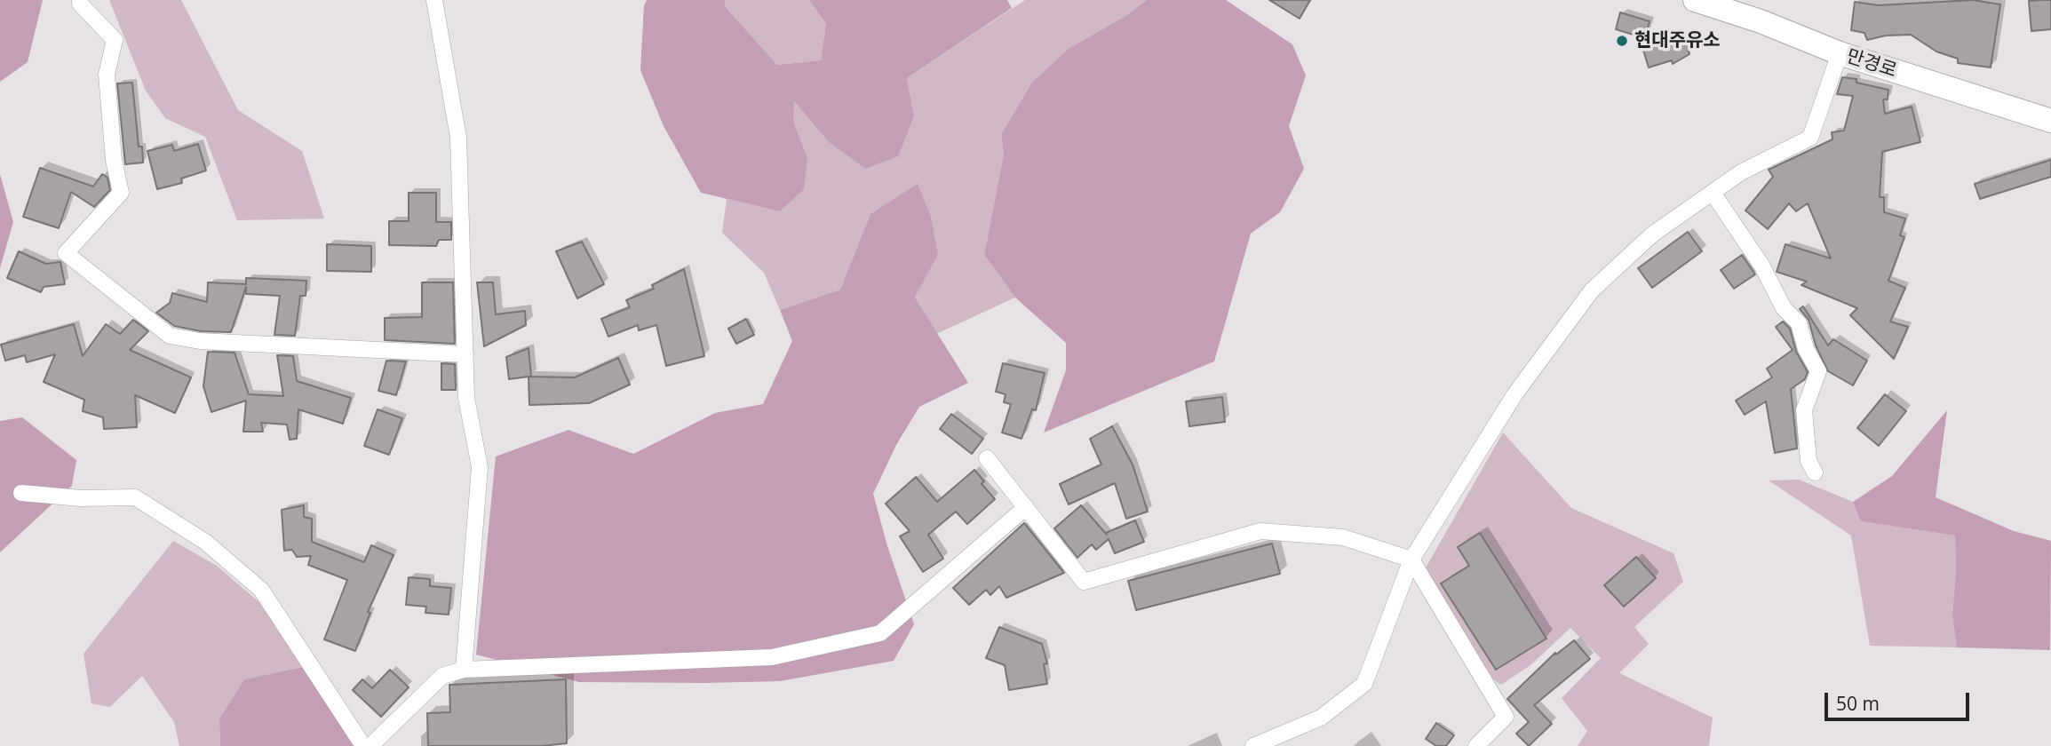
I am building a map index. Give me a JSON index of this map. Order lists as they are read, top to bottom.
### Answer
{
  "streets": {
    "street": ["만경로"]
  },
  "places": ["현대주유소"],
  "scale_bar": "50 m"
}
